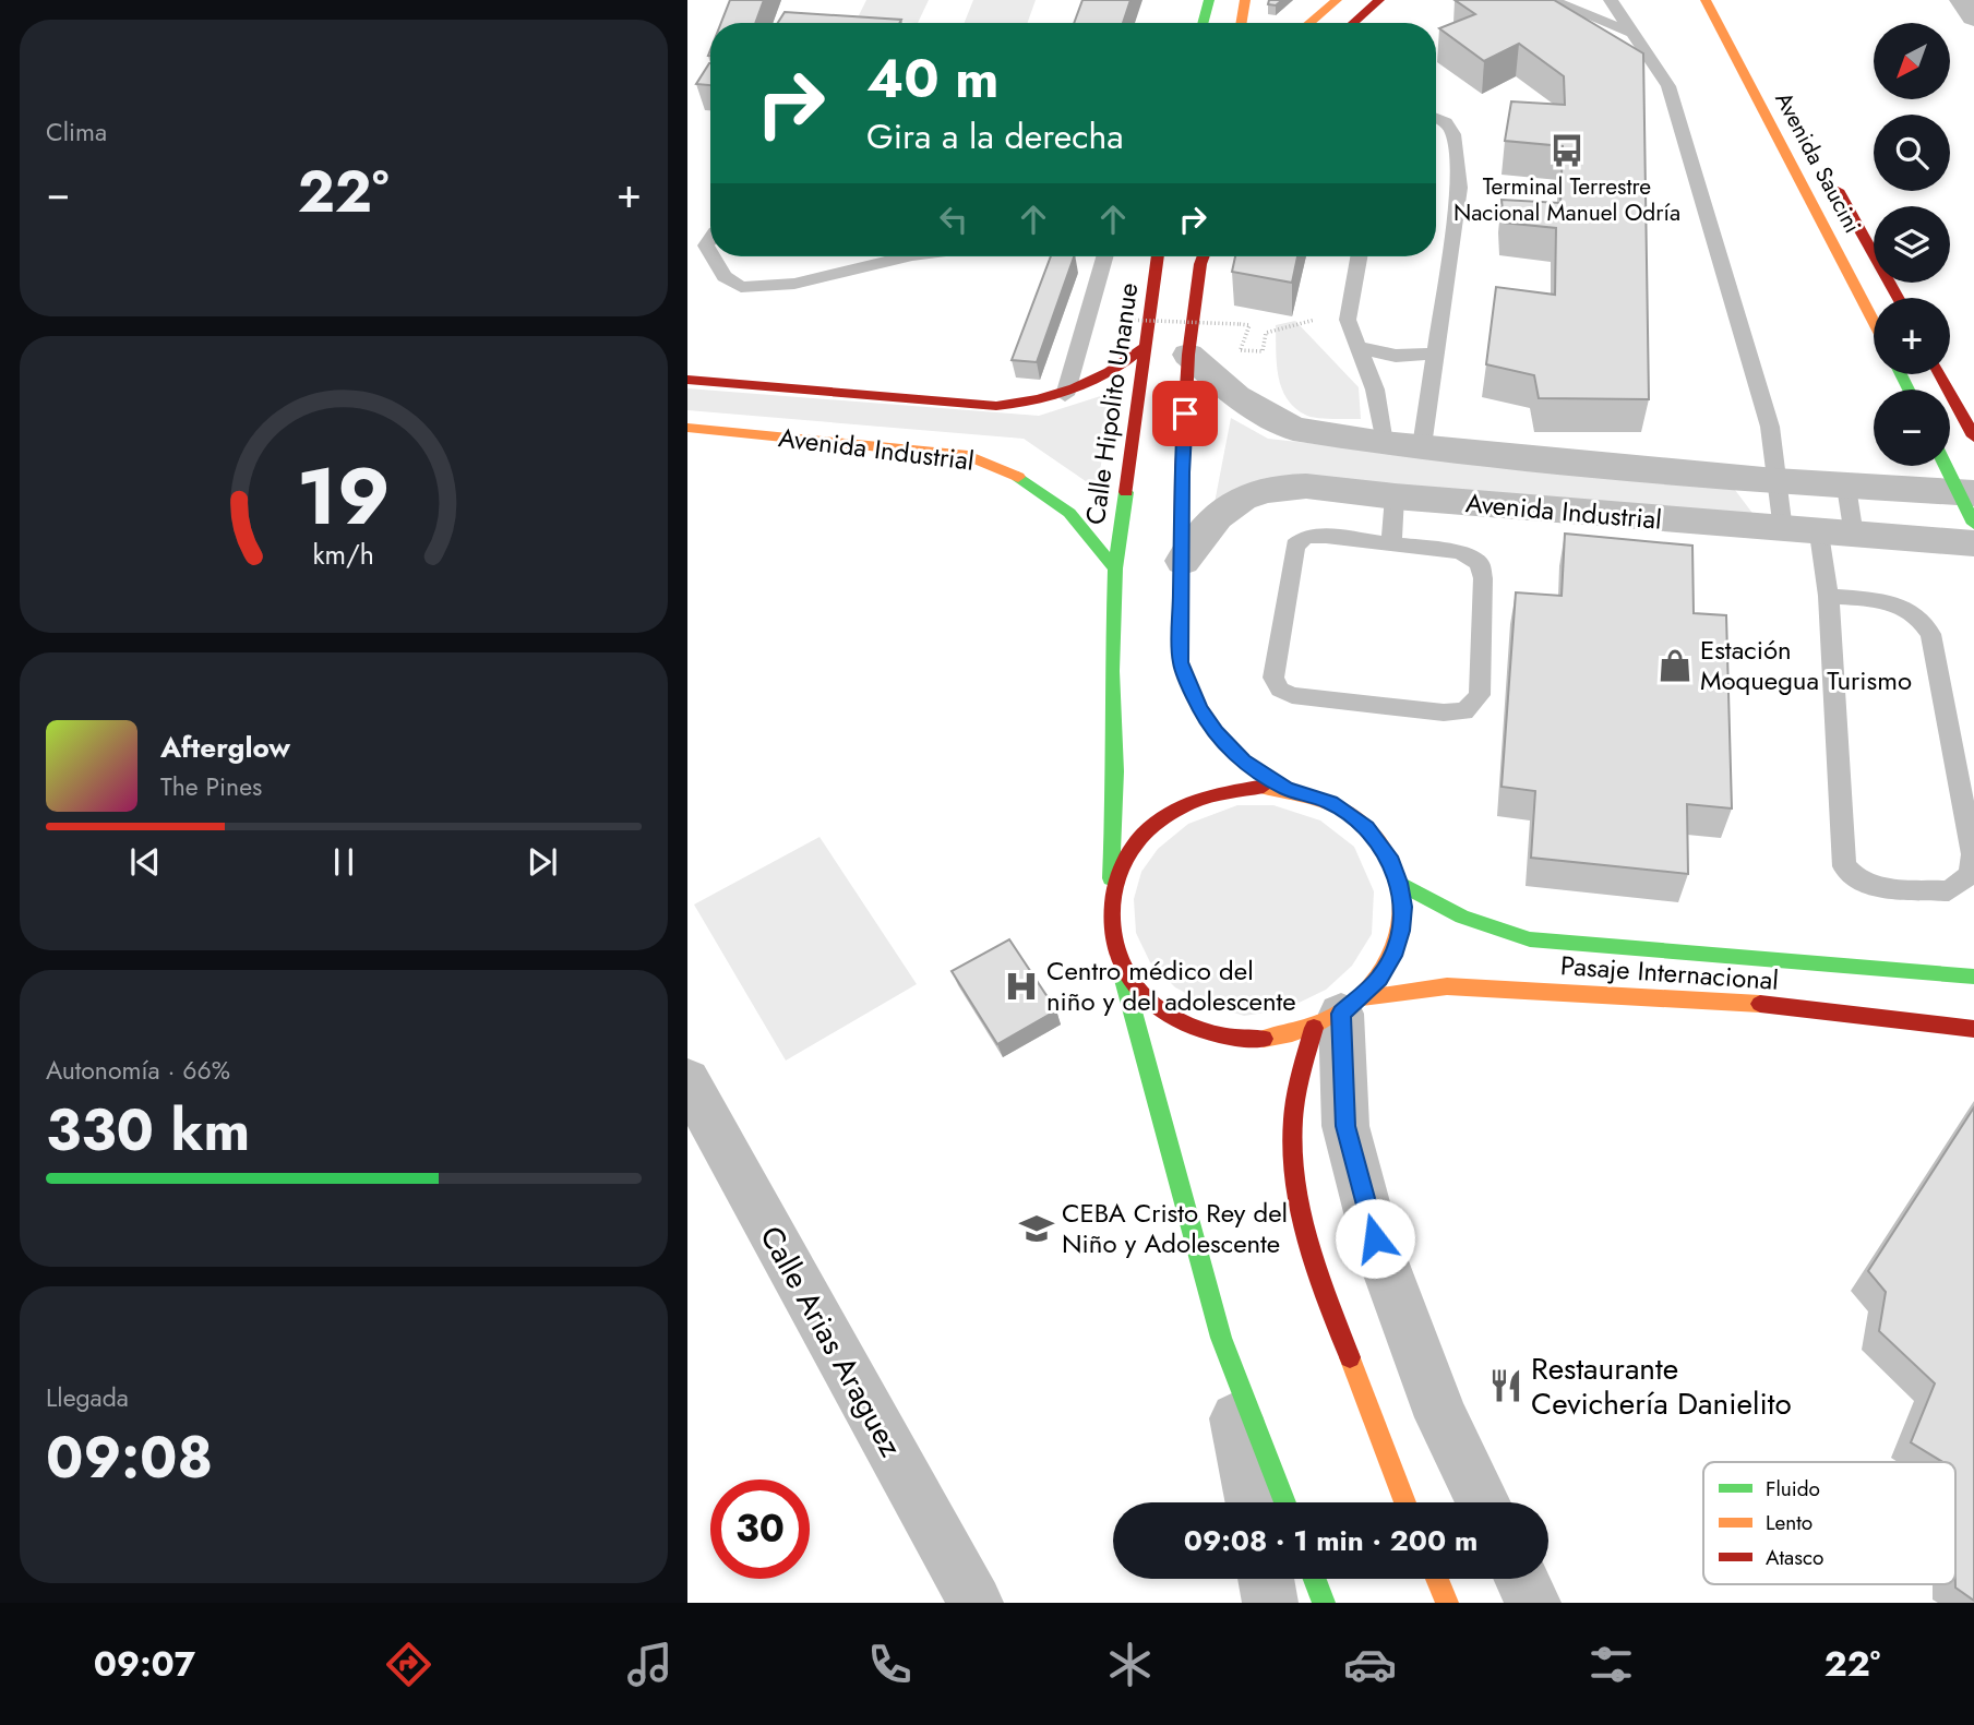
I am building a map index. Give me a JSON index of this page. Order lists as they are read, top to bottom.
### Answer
{
  "streets": {
    "main road": [
      "Avenida Saucini",
      "Calle Hipolito Unanue",
      "Avenida Industrial",
      "Pasaje Internacional"
    ],
    "street": ["Calle Arias Araguez"]
  },
  "crossings": [
    ["Calle Hipolito Unanue", "Avenida Industrial"],
    ["Calle Hipolito Unanue", "Pasaje Internacional"]
  ],
  "places": {
    "bus stop": ["Terminal Terrestre Nacional Manuel Odría"],
    "shop": ["Estación Moquegua Turismo"],
    "hospital": ["Centro médico del niño y del adolescente"],
    "school or university": ["CEBA Cristo Rey del Niño y Adolescente"],
    "restaurant": ["Restaurante Cevichería Danielito"]
  },
  "legend": ["Fluido", "Lento", "Atasco"],
  "north": "bottom left",
  "page": {
    "tile": [
      "Clima",
      ["Autonomía · 66%", "330 km"],
      ["Llegada", "09:08"]
    ],
    "map_buttons": ["+", "−"],
    "turn": ["40 m", "Gira a la derecha"],
    "heat": ["−", "22°", "+"],
    "song": ["Afterglow", "The Pines"],
    "limit": "30",
    "trip": "09:08 · 1 min · 200 m",
    "tabs": ["09:07", "22°"],
    "gauge": ["19", "km/h"]
  }
}
